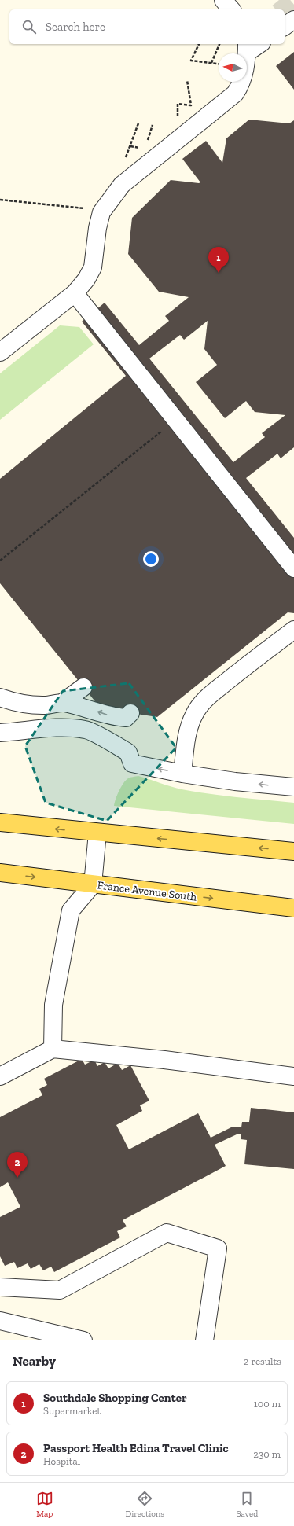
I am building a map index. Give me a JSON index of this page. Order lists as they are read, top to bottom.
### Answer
{
  "streets": {
    "main road": ["France Avenue South"]
  },
  "north": "left",
  "page": {
    "search": "Search here",
    "pins": ["1", "2"],
    "heading": ["Nearby", "2 results"],
    "list": [
      {
        "mark": "1",
        "name": "Southdale Shopping Center",
        "note": "Supermarket",
        "value": "100 m"
      },
      {
        "mark": "2",
        "name": "Passport Health Edina Travel Clinic",
        "note": "Hospital",
        "value": "230 m"
      }
    ],
    "nav": ["Map", "Directions", "Saved"]
  }
}
